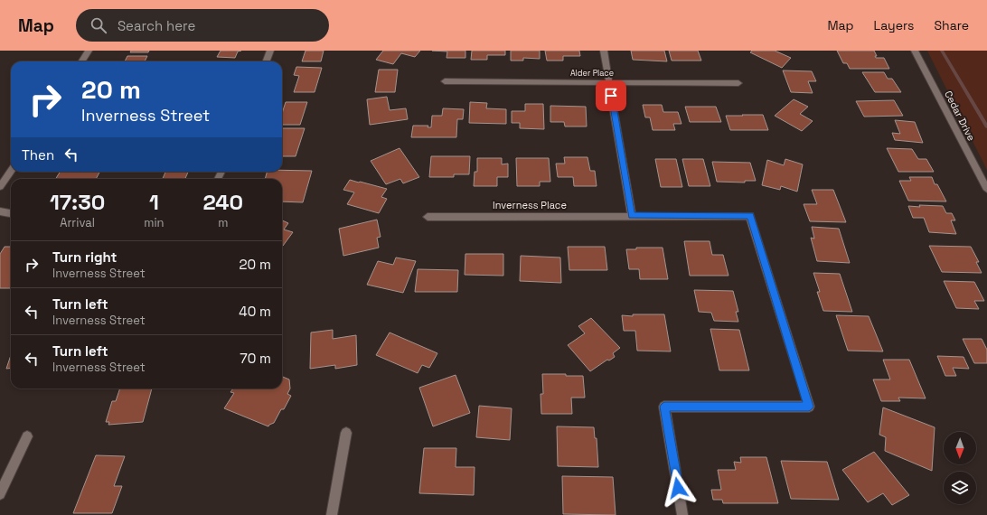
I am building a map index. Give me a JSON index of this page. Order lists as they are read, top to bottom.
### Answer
{
  "streets": {
    "street": ["Alder Place", "Cedar Drive", "Inverness Place"]
  },
  "north": "bottom",
  "page": {
    "header": "Map",
    "search": "Search here",
    "nav": ["Map", "Layers", "Share"],
    "turn": ["20 m", "Inverness Street"],
    "then": "Then",
    "eta": [
      "17:30",
      "Arrival",
      "1",
      "min",
      "240",
      "m"
    ],
    "list": [
      {
        "name": "Turn right",
        "note": "Inverness Street",
        "value": "20 m"
      },
      {
        "name": "Turn left",
        "note": "Inverness Street",
        "value": "40 m"
      },
      {
        "name": "Turn left",
        "note": "Inverness Street",
        "value": "70 m"
      }
    ]
  }
}
